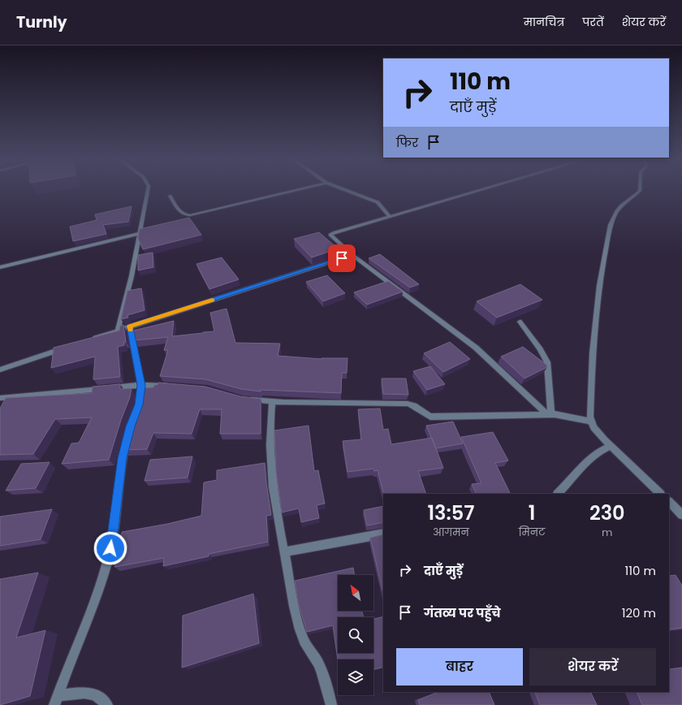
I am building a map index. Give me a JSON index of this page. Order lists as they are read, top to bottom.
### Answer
{
  "north": "top left",
  "page": {
    "header": "Turnly",
    "nav": ["मानचित्र", "परतें", "शेयर करें"],
    "turn": ["110 m", "दाएँ मुड़ें"],
    "then": "फिर",
    "eta": [
      "13:57",
      "आगमन",
      "1",
      "मिनट",
      "230",
      "m"
    ],
    "list": [
      {
        "name": "दाएँ मुड़ें",
        "value": "110 m"
      },
      {
        "name": "गंतव्य पर पहुँचे",
        "value": "120 m"
      }
    ],
    "buttons": ["बाहर", "शेयर करें"]
  }
}
